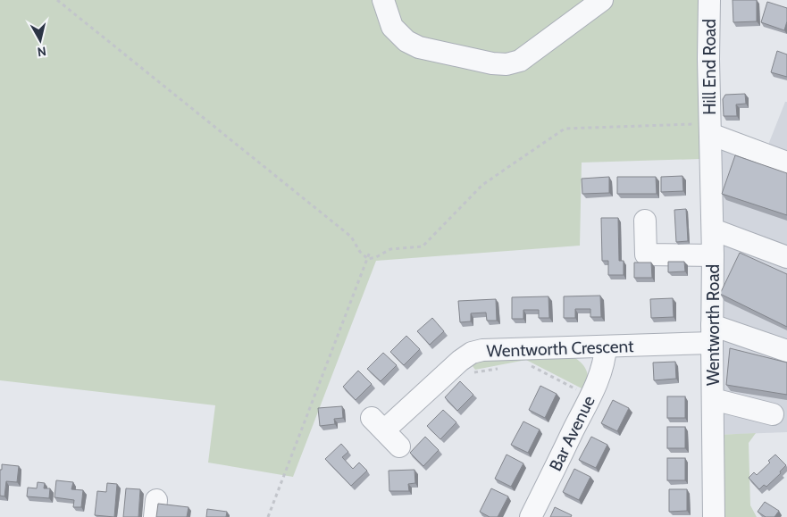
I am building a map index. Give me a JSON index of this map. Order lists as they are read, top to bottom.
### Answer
{
  "streets": {
    "street": [
      "Hill End Road",
      "Wentworth Road",
      "Wentworth Crescent",
      "Bar Avenue"
    ]
  },
  "crossings": [
    ["Hill End Road", "Wentworth Road"],
    ["Wentworth Road", "Wentworth Crescent"],
    ["Wentworth Crescent", "Bar Avenue"]
  ],
  "north": "bottom"
}
